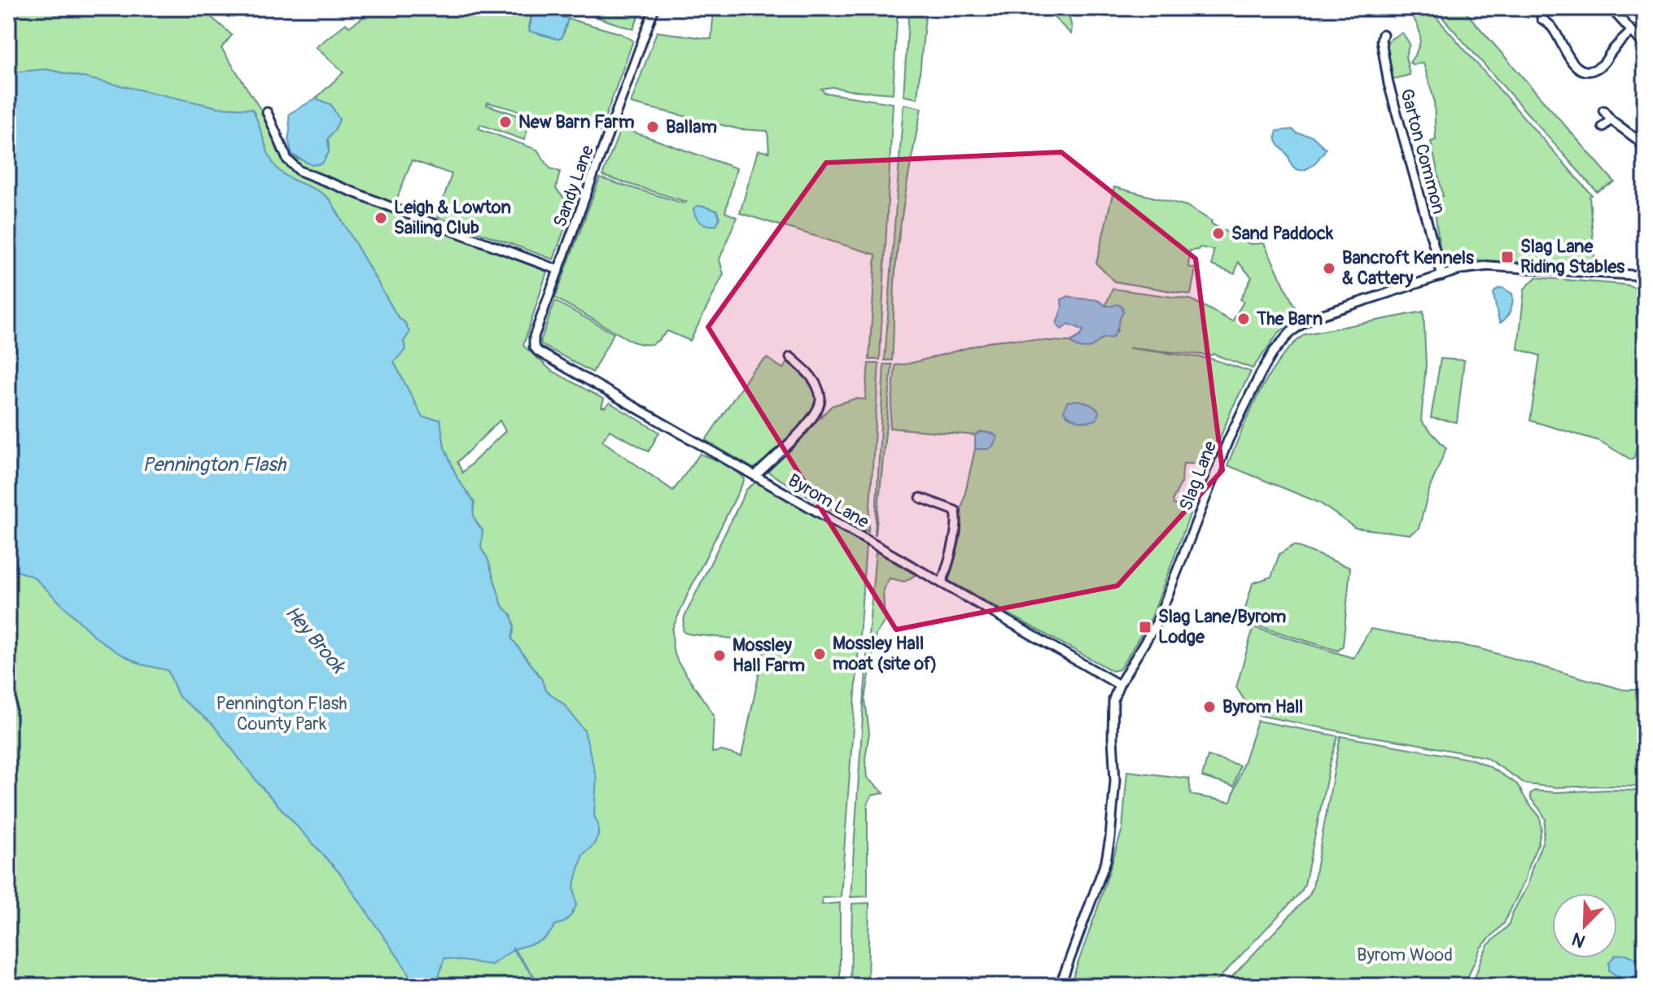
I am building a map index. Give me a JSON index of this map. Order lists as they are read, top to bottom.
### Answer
{
  "streets": {
    "street": [
      "Garton Common",
      "Sandy Lane",
      "Slag Lane",
      "Byrom Lane"
    ]
  },
  "crossings": [
    ["Garton Common", "Slag Lane"],
    ["Sandy Lane", "Byrom Lane"],
    ["Slag Lane", "Byrom Lane"]
  ],
  "water": ["Pennington Flash", "Hey Brook"],
  "parks": ["Pennington Flash County Park", "Byrom Wood"],
  "places": {
    "other": [
      "New Barn Farm",
      "Ballam",
      "Leigh & Lowton Sailing Club",
      "Sand Paddock",
      "Bancroft Kennels & Cattery",
      "The Barn",
      "Mossley Hall moat (site of)",
      "Mossley Hall Farm",
      "Byrom Hall"
    ],
    "transit": ["Slag Lane Riding Stables", "Slag Lane/Byrom Lodge"]
  },
  "north": "bottom left"
}
